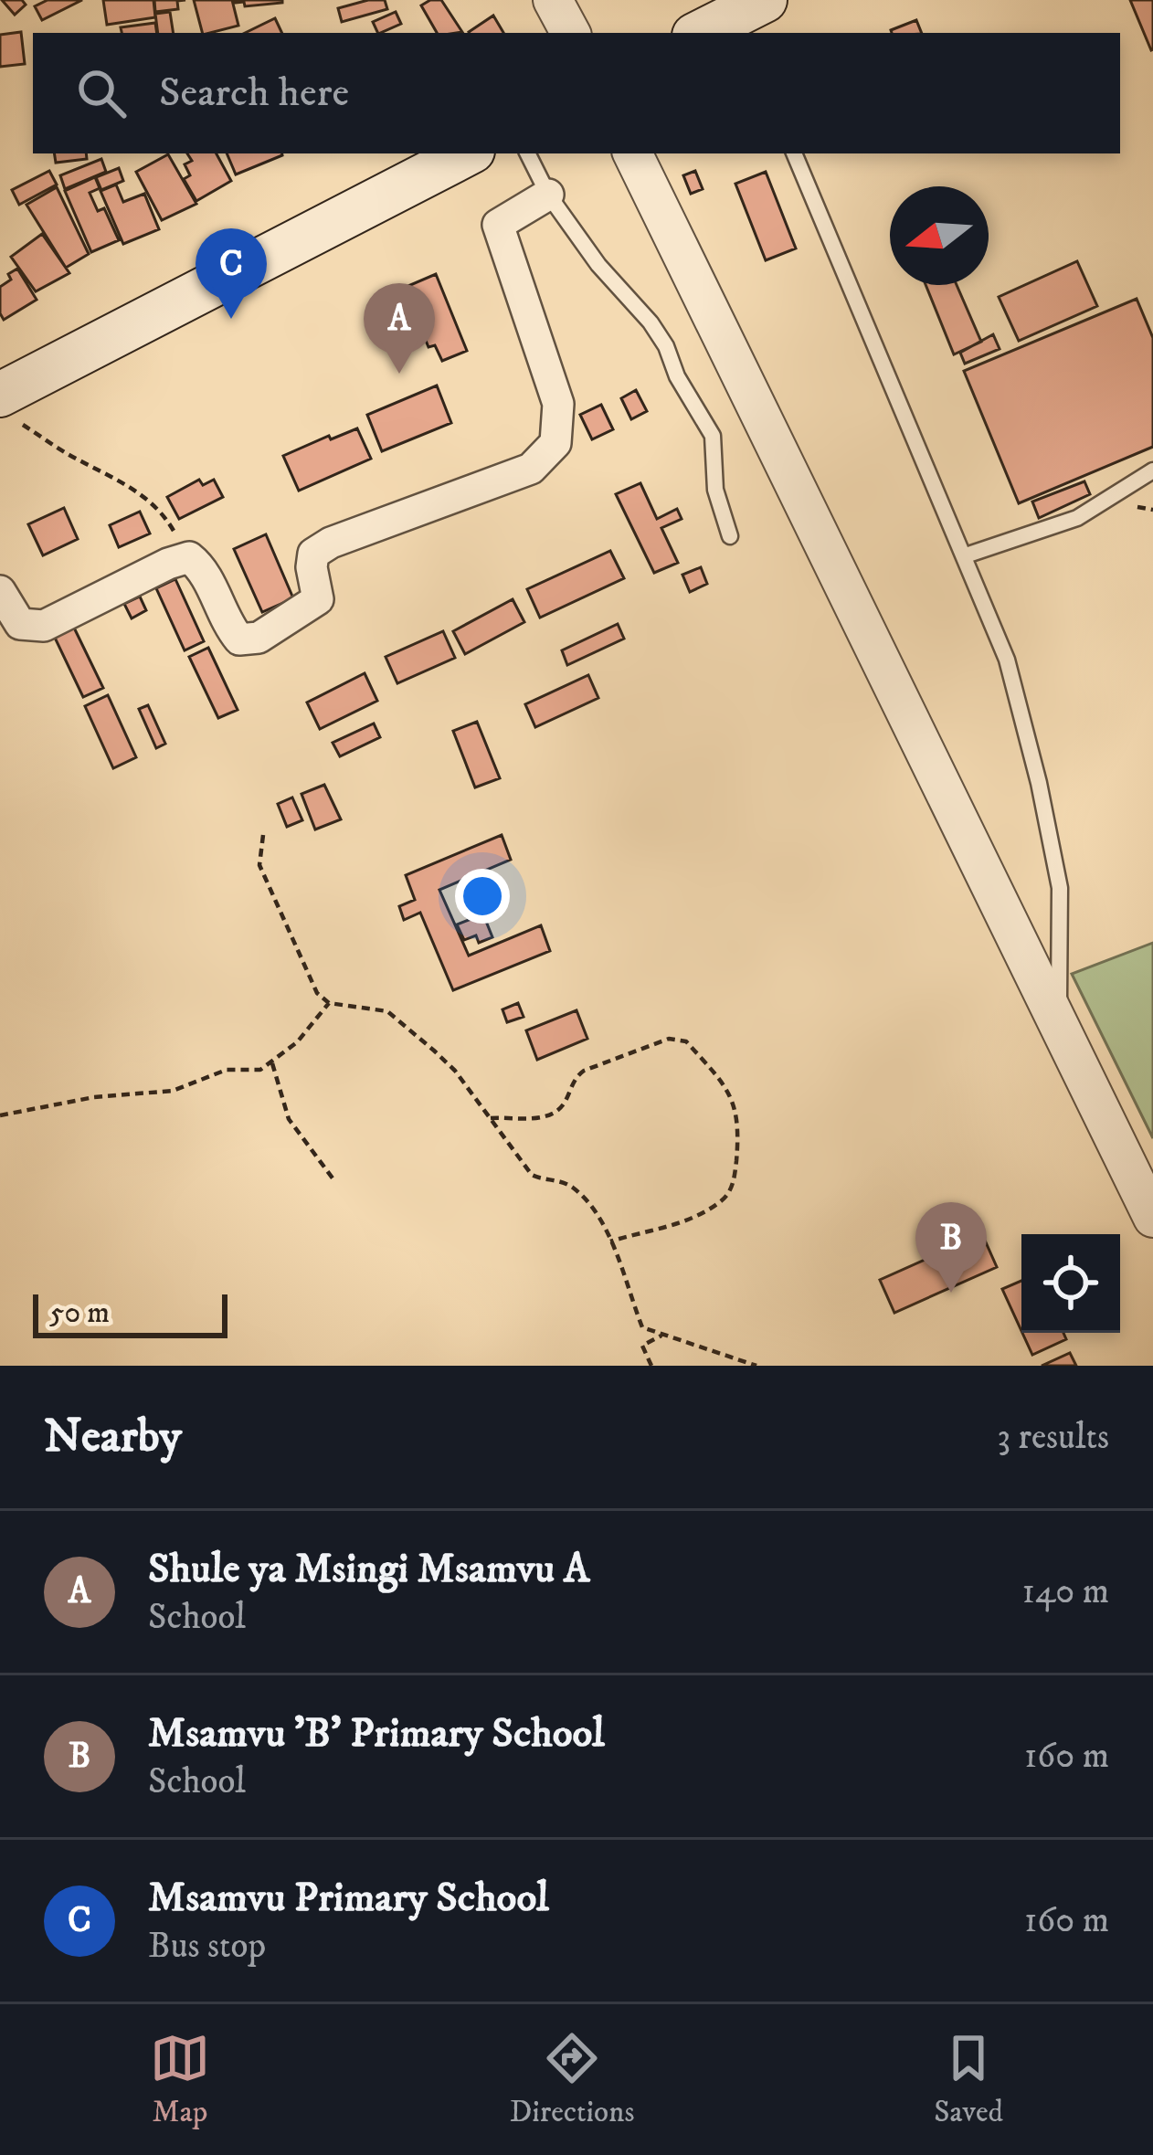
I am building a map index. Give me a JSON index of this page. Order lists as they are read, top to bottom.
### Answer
{
  "scale_bar": "50 m",
  "north": "left",
  "page": {
    "search": "Search here",
    "pins": ["C", "A", "B"],
    "scale": "50 m",
    "heading": ["Nearby", "3 results"],
    "list": [
      {
        "mark": "A",
        "name": "Shule ya Msingi Msamvu A",
        "note": "School",
        "value": "140 m"
      },
      {
        "mark": "B",
        "name": "Msamvu 'B' Primary School",
        "note": "School",
        "value": "160 m"
      },
      {
        "mark": "C",
        "name": "Msamvu Primary School",
        "note": "Bus stop",
        "value": "160 m"
      }
    ],
    "nav": ["Map", "Directions", "Saved"]
  }
}
